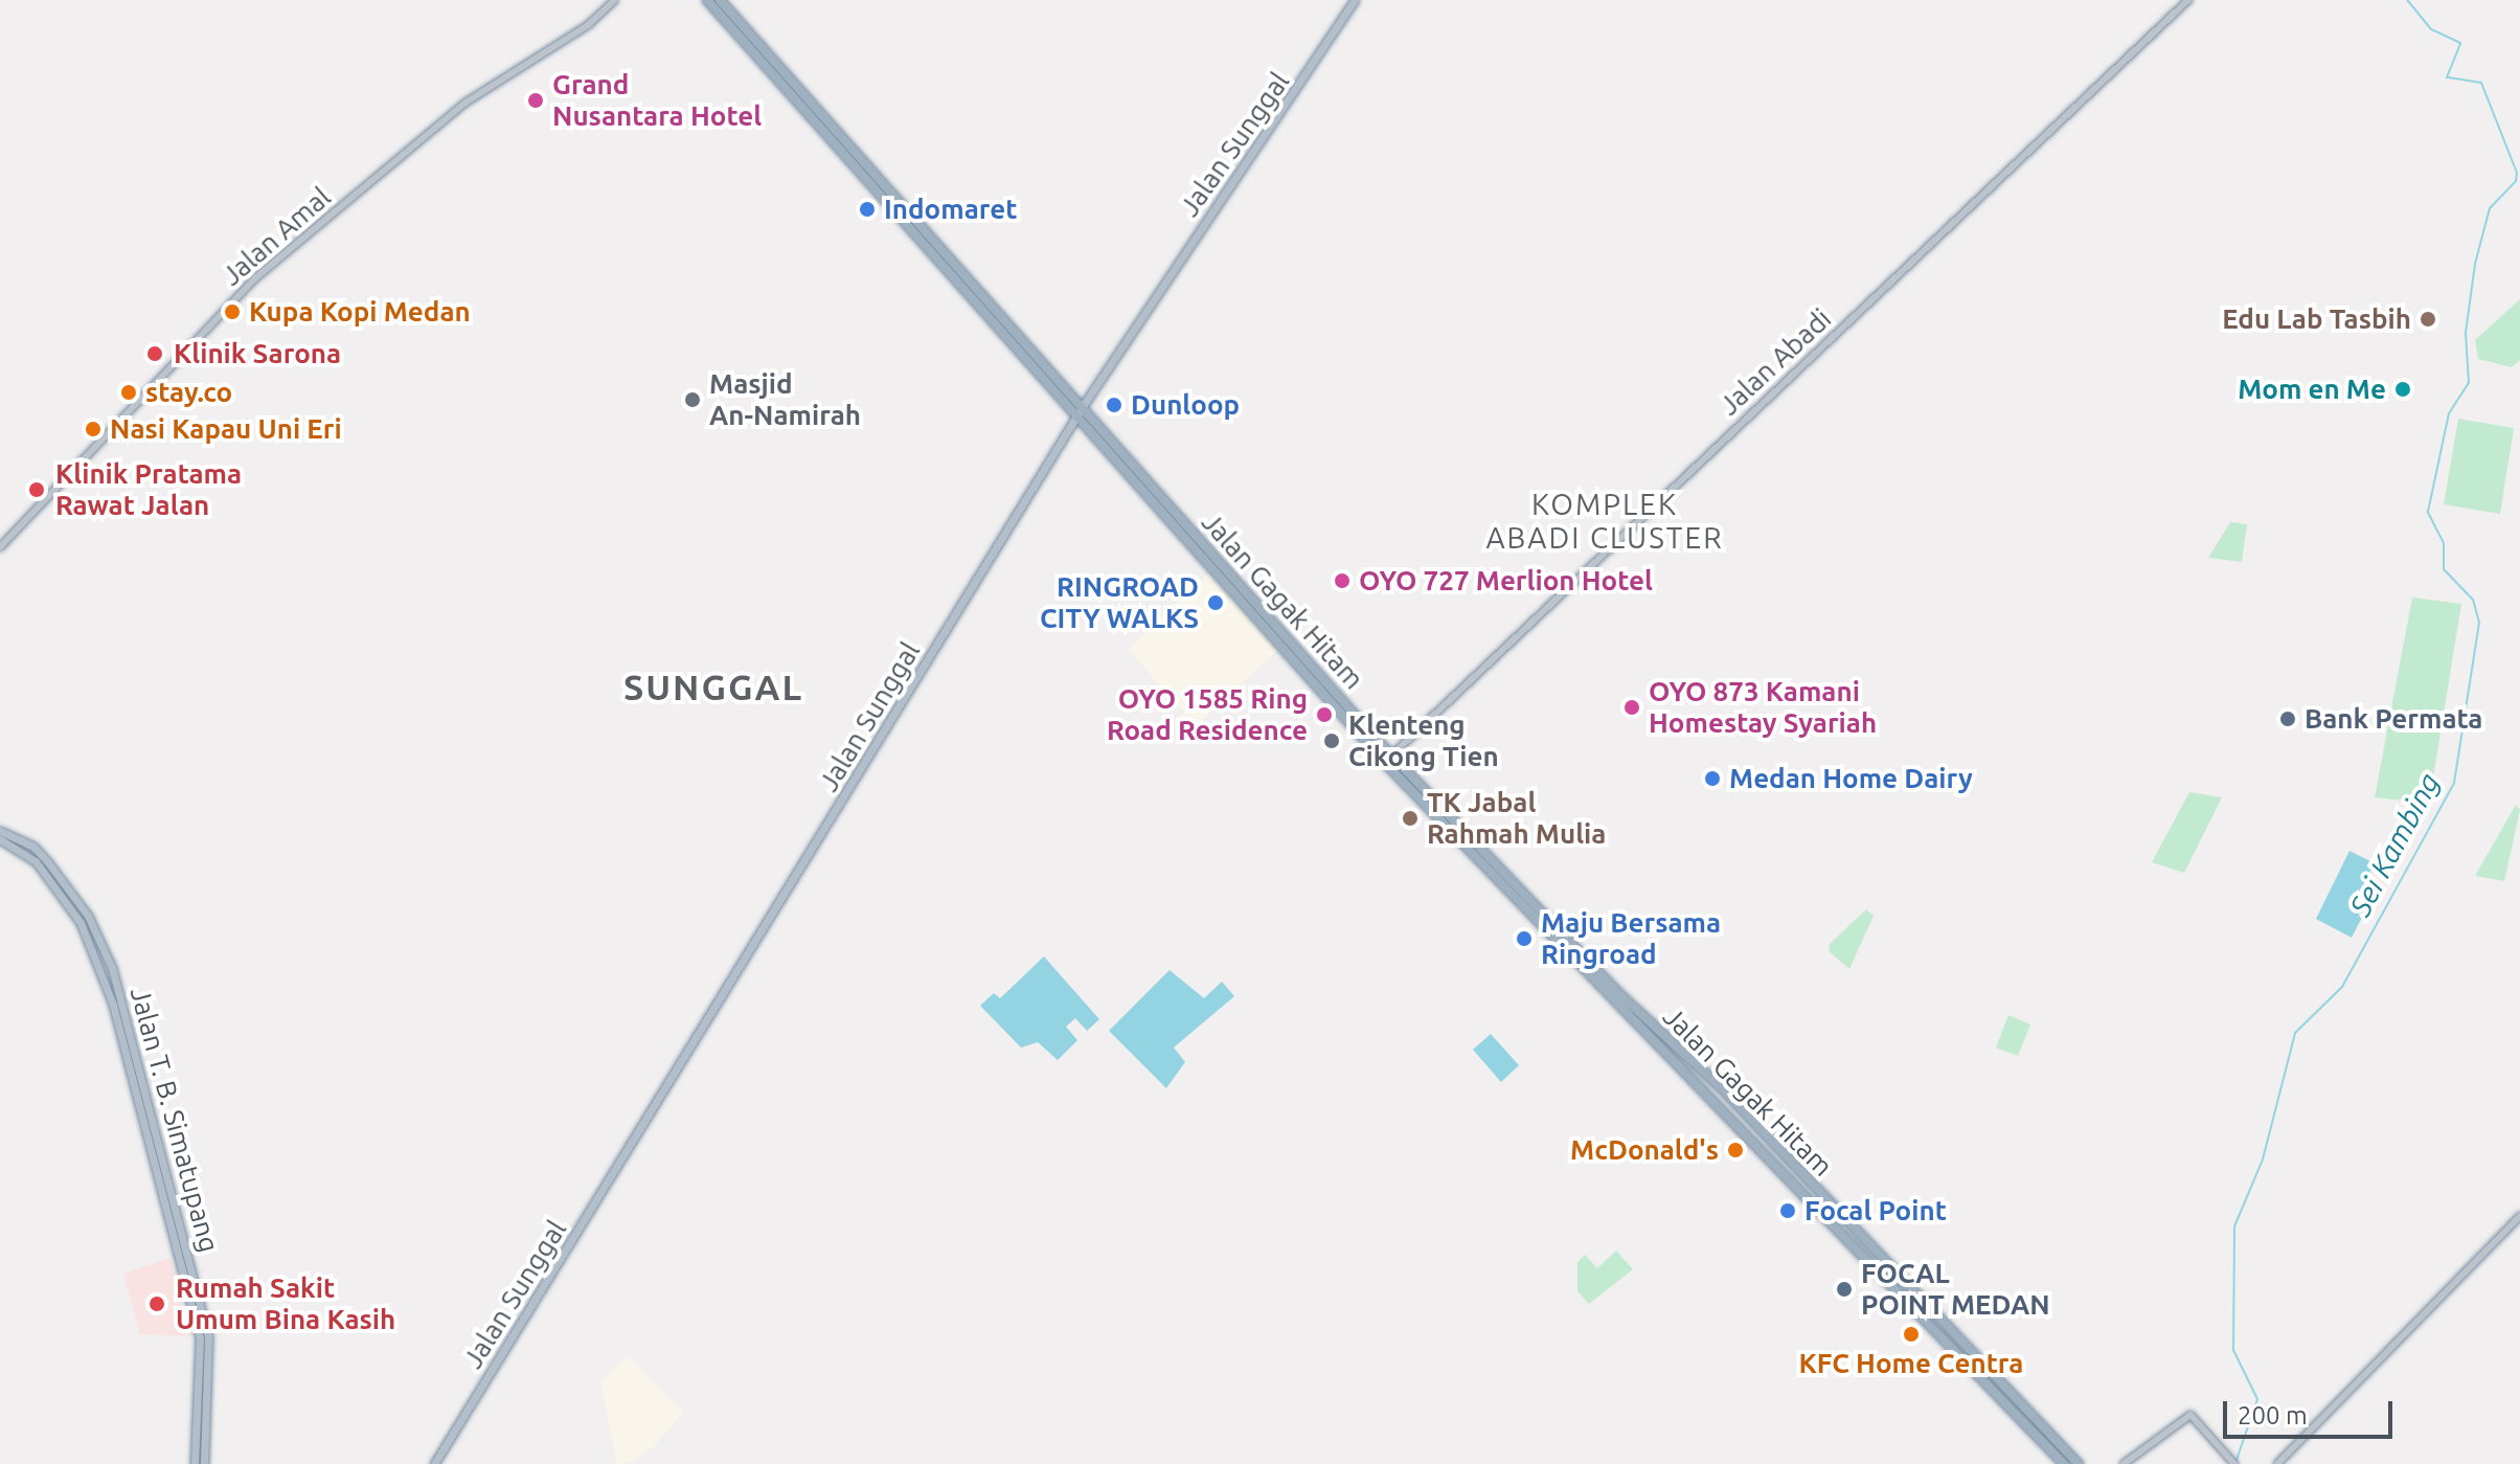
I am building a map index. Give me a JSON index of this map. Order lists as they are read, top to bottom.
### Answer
{
  "streets": {
    "highway": ["Jalan Gagak Hitam"],
    "main road": ["Jalan Sunggal", "Jalan T. B. Simatupang"],
    "street": ["Jalan Amal", "Jalan Abadi"]
  },
  "crossings": [
    ["Jalan Sunggal", "Jalan Gagak Hitam"],
    ["Jalan Abadi", "Jalan Gagak Hitam"]
  ],
  "districts": ["KOMPLEK ABADI CLUSTER", "SUNGGAL"],
  "water": ["Sei Kambing"],
  "places": [
    "Grand Nusantara Hotel",
    "Indomaret",
    "Kupa Kopi Medan",
    "Edu Lab Tasbih",
    "Klinik Sarona",
    "Mom en Me",
    "stay.co",
    "Masjid An-Namirah",
    "Dunloop",
    "Nasi Kapau Uni Eri",
    "Klinik Pratama Rawat Jalan",
    "OYO 727 Merlion Hotel",
    "RINGROAD CITY WALKS",
    "OYO 873 Kamani Homestay Syariah",
    "OYO 1585 Ring Road Residence",
    "Bank Permata",
    "Klenteng Cikong Tien",
    "Medan Home Dairy",
    "TK Jabal Rahmah Mulia",
    "Maju Bersama Ringroad",
    "McDonald's",
    "Focal Point",
    "FOCAL POINT MEDAN",
    "Rumah Sakit Umum Bina Kasih",
    "KFC Home Centra"
  ],
  "scale_bar": "200 m"
}
